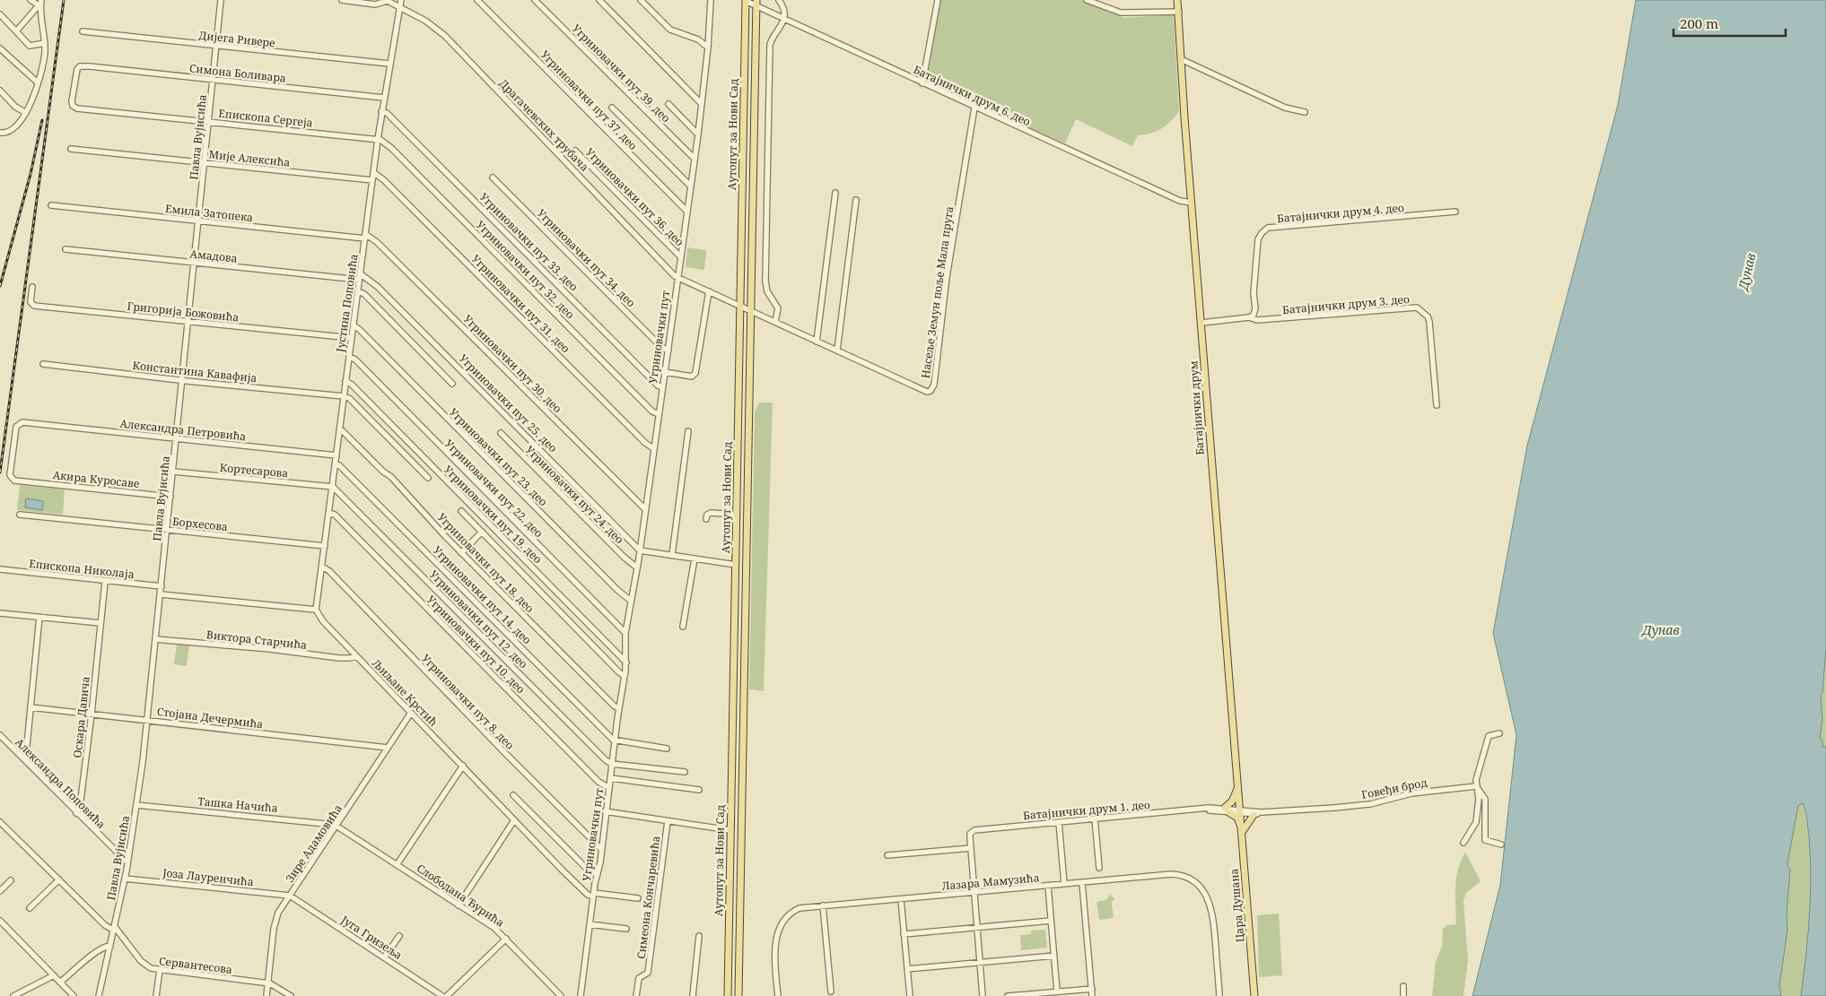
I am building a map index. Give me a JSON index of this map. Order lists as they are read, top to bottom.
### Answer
{
  "streets": {
    "main road": ["Аутопут за Нови Сад", "Батајнички друм", "Цара Душана"],
    "street": [
      "Дијега Ривере",
      "Симона Боливара",
      "Угриновачки пут 39. део",
      "Батајнички друм 6. део",
      "Угриновачки пут 37. део",
      "Епископа Сергеја",
      "Драгачевских трубача",
      "Павла Вујисића",
      "Мије Алексића",
      "Угриновачки пут 36. део",
      "Емила Затопека",
      "Батајнички друм 4. део",
      "Угриновачки пут 33. део",
      "Амадова",
      "Угриновачки пут 34. део",
      "Угриновачки пут 32. део",
      "Насеље Земун поље Мала пруга",
      "Јустина Поповића",
      "Угриновачки пут 31. део",
      "Батајнички друм 3. део",
      "Григорија Божовића",
      "Угриновачки пут",
      "Угриновачки пут 30. део",
      "Константина Кавафија",
      "Угриновачки пут 25. део",
      "Александра Петровића",
      "Угриновачки пут 23. део",
      "Кортесарова",
      "Акира Куросаве",
      "Угриновачки пут 22. део",
      "Угриновачки пут 24. део",
      "Угриновачки пут 19. део",
      "Борхесова",
      "Угриновачки пут 18. део",
      "Епископа Николаја",
      "Угриновачки пут 14. део",
      "Угриновачки пут 12. део",
      "Виктора Старчића",
      "Угриновачки пут 10. део",
      "Љиљане Крстић",
      "Угриновачки пут 8. део",
      "Оскара Давича",
      "Стојана Дечермића",
      "Александра Поповића",
      "Говеђи брод",
      "Ташка Начића",
      "Батајнички друм 1. део",
      "Зире Адамовића",
      "Јоза Лауренчића",
      "Лазара Мамузића",
      "Слободана Ђурића",
      "Симеона Кончаревића",
      "Југа Гризеља",
      "Сервантесова"
    ]
  },
  "crossings": [
    ["Дијега Ривере", "Павла Вујисића"],
    ["Дијега Ривере", "Јустина Поповића"],
    ["Симона Боливара", "Епископа Сергеја"],
    ["Симона Боливара", "Павла Вујисића"],
    ["Симона Боливара", "Јустина Поповића"],
    ["Угриновачки пут 39. део", "Угриновачки пут"],
    ["Батајнички друм 6. део", "Аутопут за Нови Сад"],
    ["Батајнички друм 6. део", "Насеље Земун поље Мала пруга"],
    ["Батајнички друм 6. део", "Батајнички друм"],
    ["Угриновачки пут 37. део", "Угриновачки пут"],
    ["Епископа Сергеја", "Павла Вујисића"],
    ["Епископа Сергеја", "Угриновачки пут 32. део"],
    ["Епископа Сергеја", "Јустина Поповића"],
    ["Драгачевских трубача", "Насеље Земун поље Мала пруга"],
    ["Драгачевских трубача", "Јустина Поповића"],
    ["Драгачевских трубача", "Угриновачки пут"],
    ["Аутопут за Нови Сад", "Насеље Земун поље Мала пруга"],
    ["Павла Вујисића", "Мије Алексића"],
    ["Павла Вујисића", "Емила Затопека"],
    ["Павла Вујисића", "Амадова"],
    ["Павла Вујисића", "Григорија Божовића"],
    ["Павла Вујисића", "Константина Кавафија"],
    ["Павла Вујисића", "Александра Петровића"],
    ["Павла Вујисића", "Кортесарова"],
    ["Павла Вујисића", "Акира Куросаве"],
    ["Павла Вујисића", "Борхесова"],
    ["Павла Вујисића", "Епископа Николаја"],
    ["Павла Вујисића", "Виктора Старчића"],
    ["Павла Вујисића", "Стојана Дечермића"],
    ["Павла Вујисића", "Александра Поповића"],
    ["Павла Вујисића", "Ташка Начића"],
    ["Павла Вујисића", "Јоза Лауренчића"],
    ["Павла Вујисића", "Сервантесова"],
    ["Мије Алексића", "Јустина Поповића"],
    ["Угриновачки пут 36. део", "Угриновачки пут"],
    ["Емила Затопека", "Јустина Поповића"],
    ["Емила Затопека", "Угриновачки пут 30. део"],
    ["Батајнички друм 4. део", "Батајнички друм 3. део"],
    ["Угриновачки пут 33. део", "Јустина Поповића"],
    ["Угриновачки пут 33. део", "Угриновачки пут"],
    ["Амадова", "Јустина Поповића"],
    ["Угриновачки пут 34. део", "Угриновачки пут"],
    ["Угриновачки пут 32. део", "Јустина Поповића"],
    ["Угриновачки пут 32. део", "Угриновачки пут"],
    ["Насеље Земун поље Мала пруга", "Угриновачки пут"],
    ["Јустина Поповића", "Угриновачки пут 31. део"],
    ["Јустина Поповића", "Григорија Божовића"],
    ["Јустина Поповића", "Угриновачки пут 30. део"],
    ["Јустина Поповића", "Константина Кавафија"],
    ["Јустина Поповића", "Угриновачки пут 25. део"],
    ["Јустина Поповића", "Александра Петровића"],
    ["Јустина Поповића", "Угриновачки пут 23. део"],
    ["Јустина Поповића", "Кортесарова"],
    ["Јустина Поповића", "Угриновачки пут 22. део"],
    ["Јустина Поповића", "Угриновачки пут 19. део"],
    ["Јустина Поповића", "Борхесова"],
    ["Јустина Поповића", "Угриновачки пут 18. део"],
    ["Јустина Поповића", "Угриновачки пут 14. део"],
    ["Јустина Поповића", "Угриновачки пут 12. део"],
    ["Јустина Поповића", "Угриновачки пут 10. део"],
    ["Јустина Поповића", "Љиљане Крстић"],
    ["Јустина Поповића", "Угриновачки пут 8. део"],
    ["Угриновачки пут 31. део", "Угриновачки пут"],
    ["Батајнички друм 3. део", "Батајнички друм"],
    ["Угриновачки пут", "Угриновачки пут 30. део"],
    ["Угриновачки пут", "Угриновачки пут 25. део"],
    ["Угриновачки пут", "Угриновачки пут 23. део"],
    ["Угриновачки пут", "Угриновачки пут 22. део"],
    ["Угриновачки пут", "Угриновачки пут 24. део"],
    ["Угриновачки пут", "Угриновачки пут 19. део"],
    ["Угриновачки пут", "Угриновачки пут 18. део"],
    ["Угриновачки пут", "Угриновачки пут 14. део"],
    ["Угриновачки пут", "Угриновачки пут 12. део"],
    ["Угриновачки пут", "Угриновачки пут 10. део"],
    ["Угриновачки пут", "Љиљане Крстић"],
    ["Угриновачки пут", "Угриновачки пут 8. део"],
    ["Батајнички друм", "Батајнички друм 1. део"],
    ["Батајнички друм", "Цара Душана"],
    ["Александра Петровића", "Акира Куросаве"],
    ["Кортесарова", "Угриновачки пут 12. део"],
    ["Епископа Николаја", "Оскара Давича"],
    ["Виктора Старчића", "Љиљане Крстић"],
    ["Љиљане Крстић", "Зире Адамовића"],
    ["Оскара Давича", "Стојана Дечермића"],
    ["Оскара Давича", "Александра Поповића"],
    ["Стојана Дечермића", "Зире Адамовића"],
    ["Ташка Начића", "Зире Адамовића"],
    ["Ташка Начића", "Слободана Ђурића"],
    ["Батајнички друм 1. део", "Цара Душана"],
    ["Зире Адамовића", "Јоза Лауренчића"],
    ["Зире Адамовића", "Слободана Ђурића"],
    ["Зире Адамовића", "Југа Гризеља"],
    ["Зире Адамовића", "Сервантесова"],
    ["Јоза Лауренчића", "Југа Гризеља"]
  ],
  "water": ["Дунав"],
  "scale_bar": "200 m"
}
